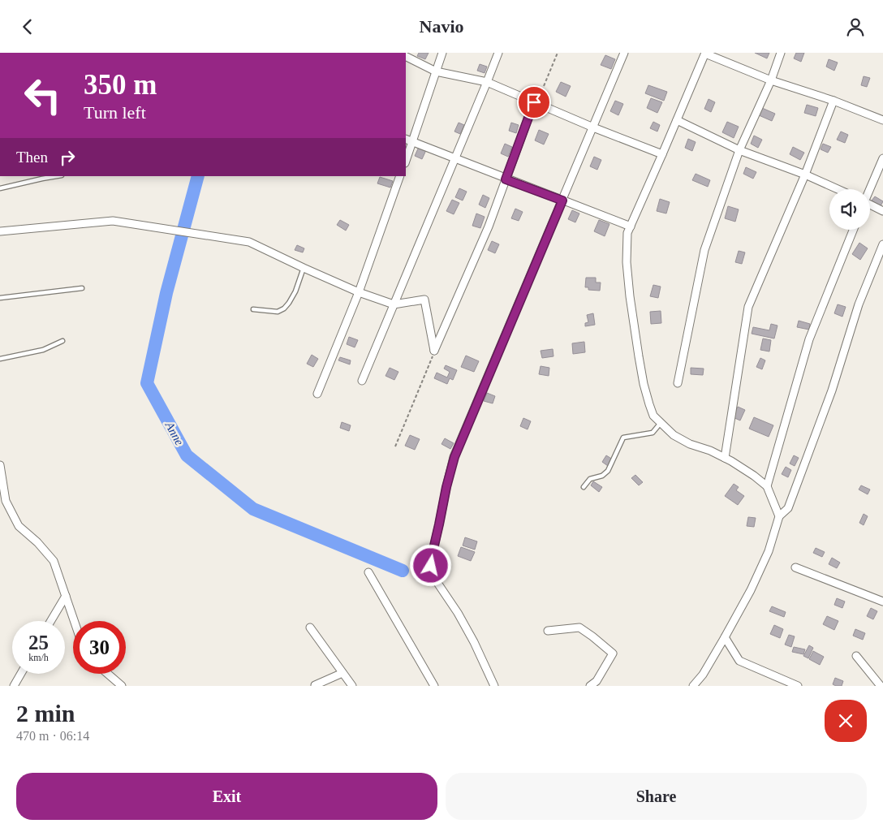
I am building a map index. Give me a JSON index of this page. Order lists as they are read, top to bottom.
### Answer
{
  "water": ["Anne"],
  "page": {
    "header": "Navio",
    "turn": ["350 m", "Turn left"],
    "then": "Then",
    "speed": "25 km/h",
    "limit": "30",
    "heading": ["2 min", "470 m · 06:14"],
    "buttons": ["Exit", "Share"]
  }
}
